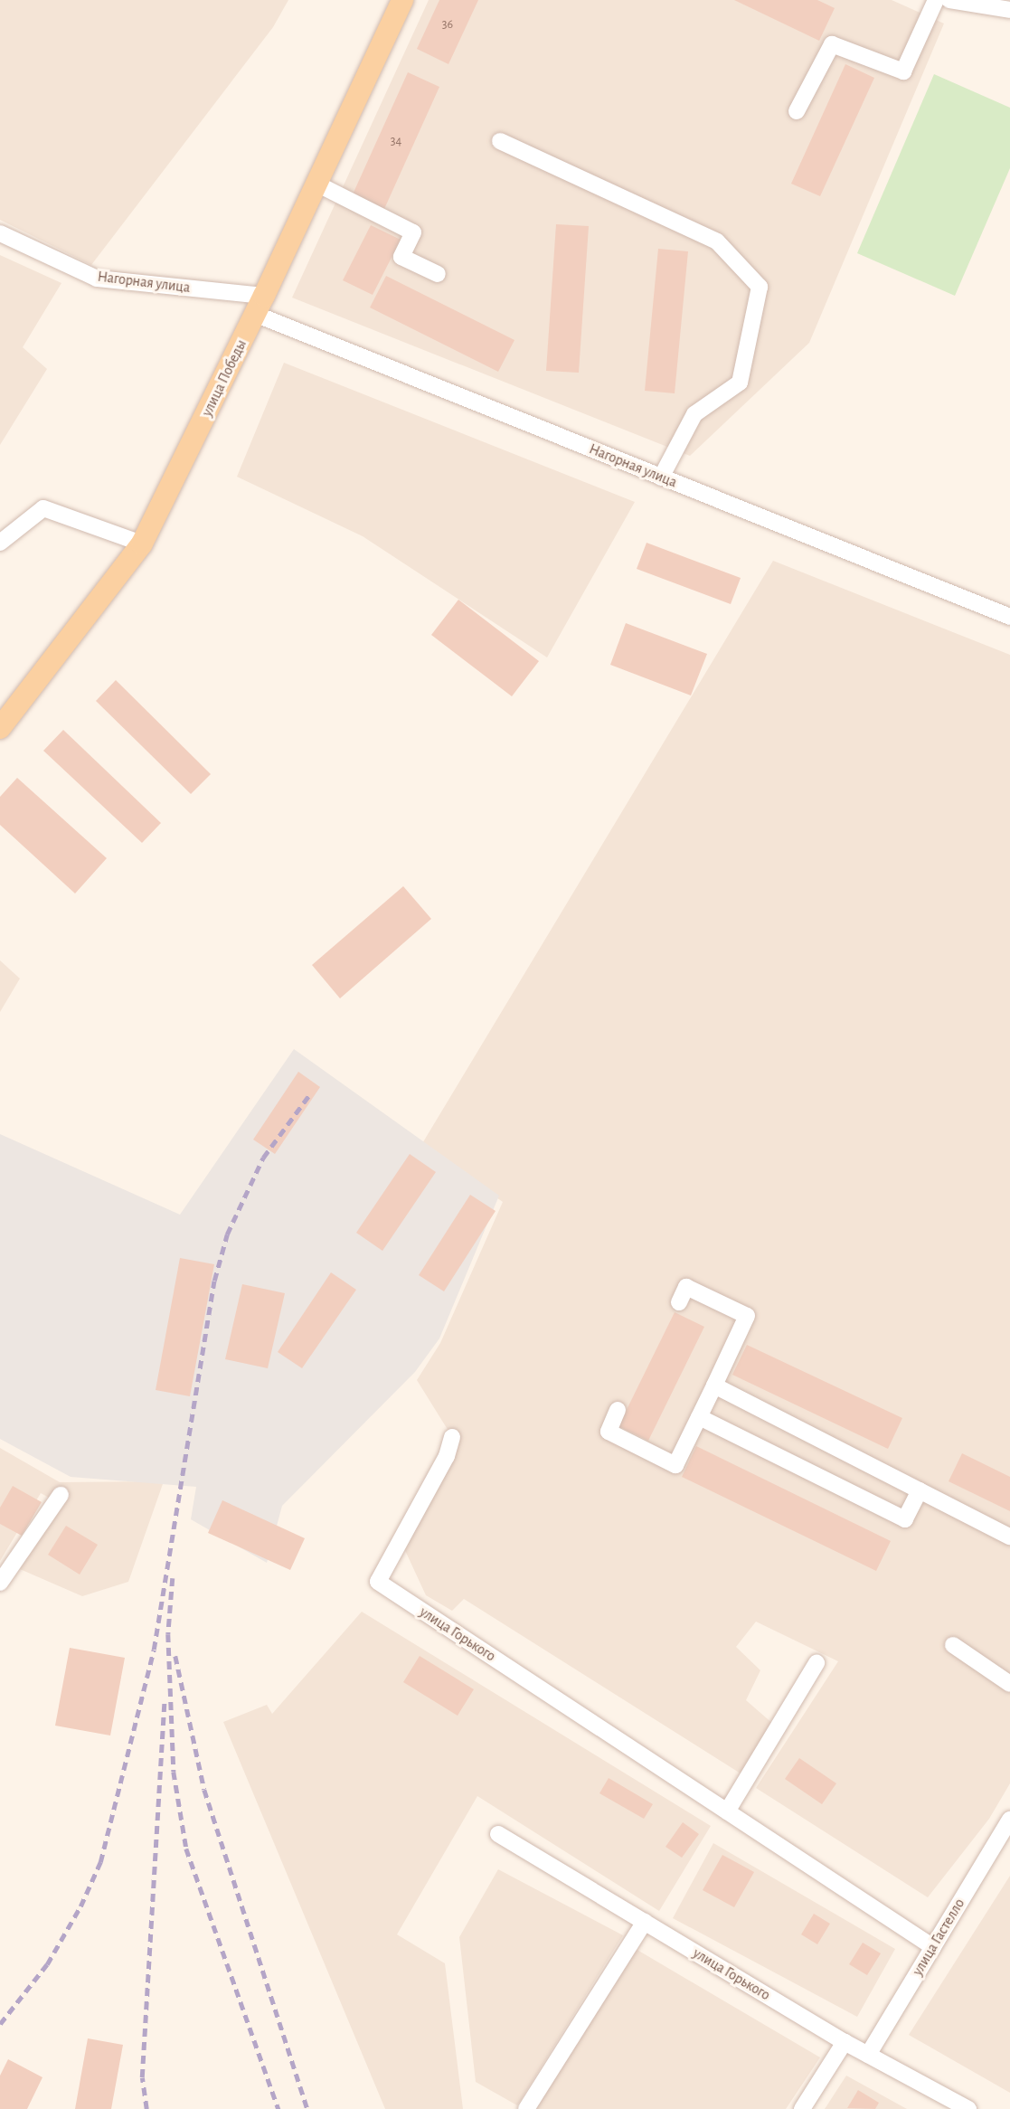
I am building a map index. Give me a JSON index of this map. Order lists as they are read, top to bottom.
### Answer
{
  "streets": {
    "main road": ["улица Победы"],
    "street": ["Нагорная улица", "улица Горького", "улица Гастелло"]
  },
  "crossings": [
    ["Нагорная улица", "улица Победы"],
    ["улица Горького", "улица Гастелло"]
  ],
  "house_numbers": ["36", "34"]
}
